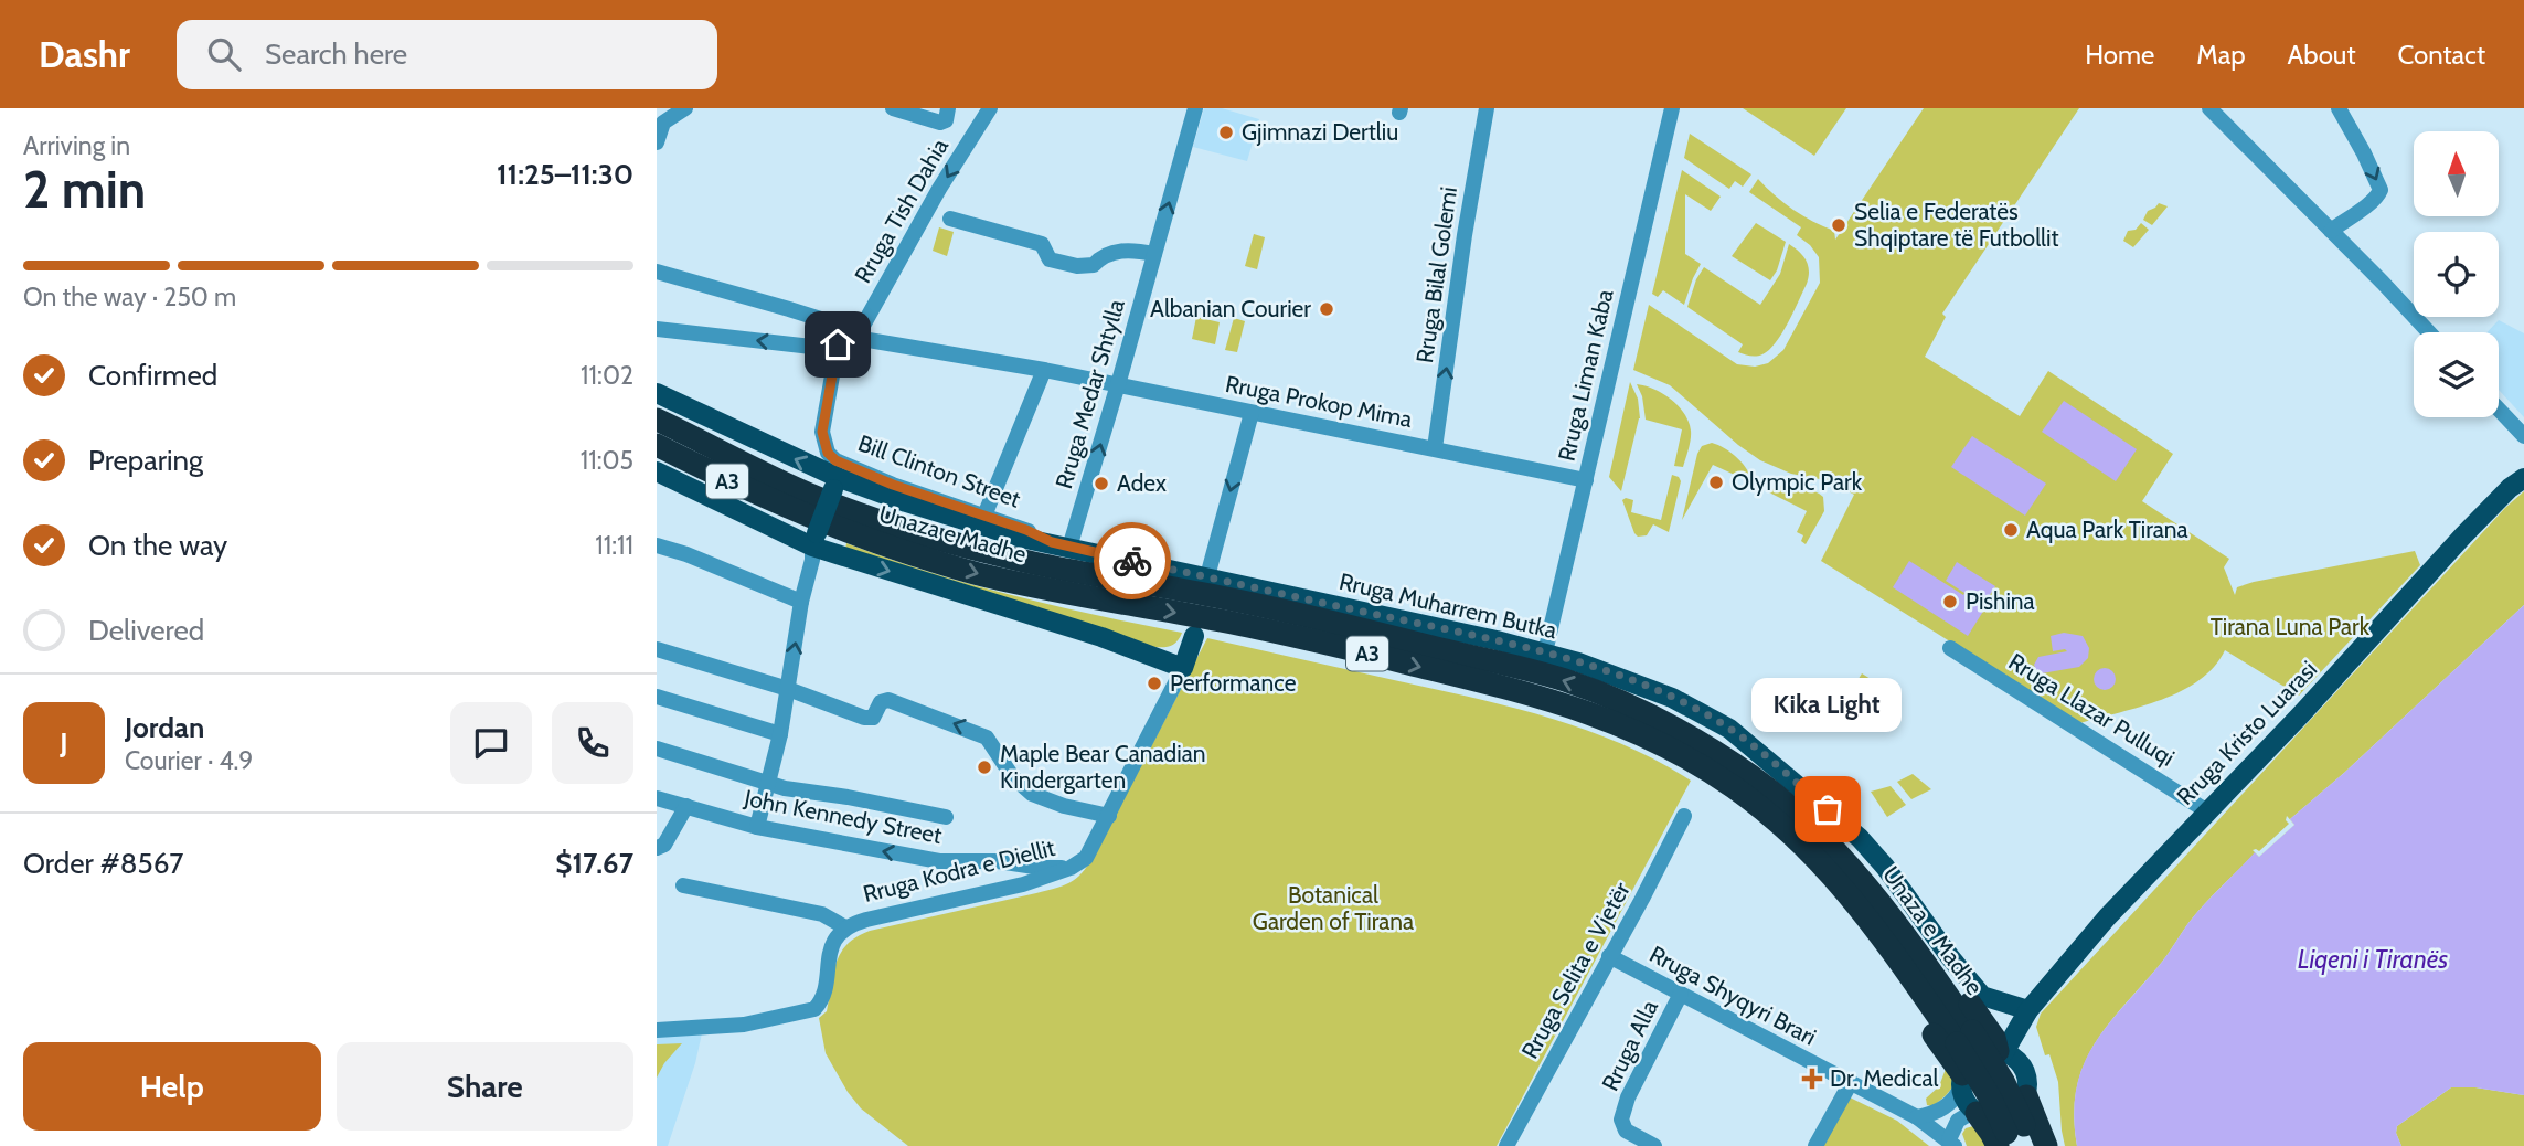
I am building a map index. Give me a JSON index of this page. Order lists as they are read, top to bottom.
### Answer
{
  "streets": {
    "highway": ["A3", "Unaza e Madhe"],
    "main road": ["Rruga Muharrem Butka", "Rruga Kristo Luarasi", "Rruga Kodra e Diellit"],
    "street": [
      "Rruga Tish Dahia",
      "Rruga Bilal Golemi",
      "Rruga Liman Kaba",
      "Rruga Medar Shtylla",
      "Rruga Prokop Mima",
      "Bill Clinton Street",
      "Rruga Llazar Pulluqi",
      "John Kennedy Street",
      "Rruga Selita e Vjetër",
      "Rruga Shyqyri Brari",
      "Rruga Alla"
    ]
  },
  "crossings": [
    ["Rruga Tish Dahia", "Rruga Prokop Mima"],
    ["Rruga Tish Dahia", "Bill Clinton Street"],
    ["Rruga Bilal Golemi", "Rruga Prokop Mima"],
    ["Rruga Liman Kaba", "Rruga Prokop Mima"],
    ["Rruga Liman Kaba", "Rruga Muharrem Butka"],
    ["Rruga Medar Shtylla", "Rruga Prokop Mima"],
    ["Rruga Medar Shtylla", "Bill Clinton Street"],
    ["Rruga Medar Shtylla", "Rruga Muharrem Butka"],
    ["Rruga Prokop Mima", "Bill Clinton Street"],
    ["Bill Clinton Street", "Rruga Muharrem Butka"],
    ["Rruga Muharrem Butka", "Rruga Kristo Luarasi"],
    ["Rruga Llazar Pulluqi", "Rruga Kristo Luarasi"],
    ["John Kennedy Street", "Rruga Kodra e Diellit"],
    ["Rruga Selita e Vjetër", "Rruga Shyqyri Brari"],
    ["Rruga Shyqyri Brari", "Rruga Alla"]
  ],
  "one_way": ["Rruga Tish Dahia", "Rruga Bilal Golemi"],
  "water": ["Liqeni i Tiranës"],
  "parks": ["Tirana Luna Park", "Botanical Garden of Tirana"],
  "places": {
    "other": [
      "Gjimnazi Dertliu",
      "Selia e Federatës Shqiptare të Futbollit",
      "Albanian Courier",
      "Olympic Park",
      "Adex",
      "Aqua Park Tirana",
      "Pishina",
      "Performance",
      "Maple Bear Canadian Kindergarten",
      "Kika Light"
    ],
    "health": ["Dr. Medical"]
  },
  "north": "top",
  "page": {
    "header": "Dashr",
    "search": "Search here",
    "nav": [
      "Home",
      "Map",
      "About",
      "Contact"
    ],
    "heading": ["2 min", "Arriving in", "11:25–11:30"],
    "panel": [
      "Jordan",
      "Courier · 4.9",
      "Order #8567",
      "$17.67"
    ],
    "bar": "On the way · 250 m",
    "list": [
      ["Confirmed", "11:02"],
      ["Preparing", "11:05"],
      ["On the way", "11:11"],
      "Delivered"
    ],
    "bubble": "Kika Light",
    "round": "J",
    "buttons": ["Help", "Share"]
  }
}
